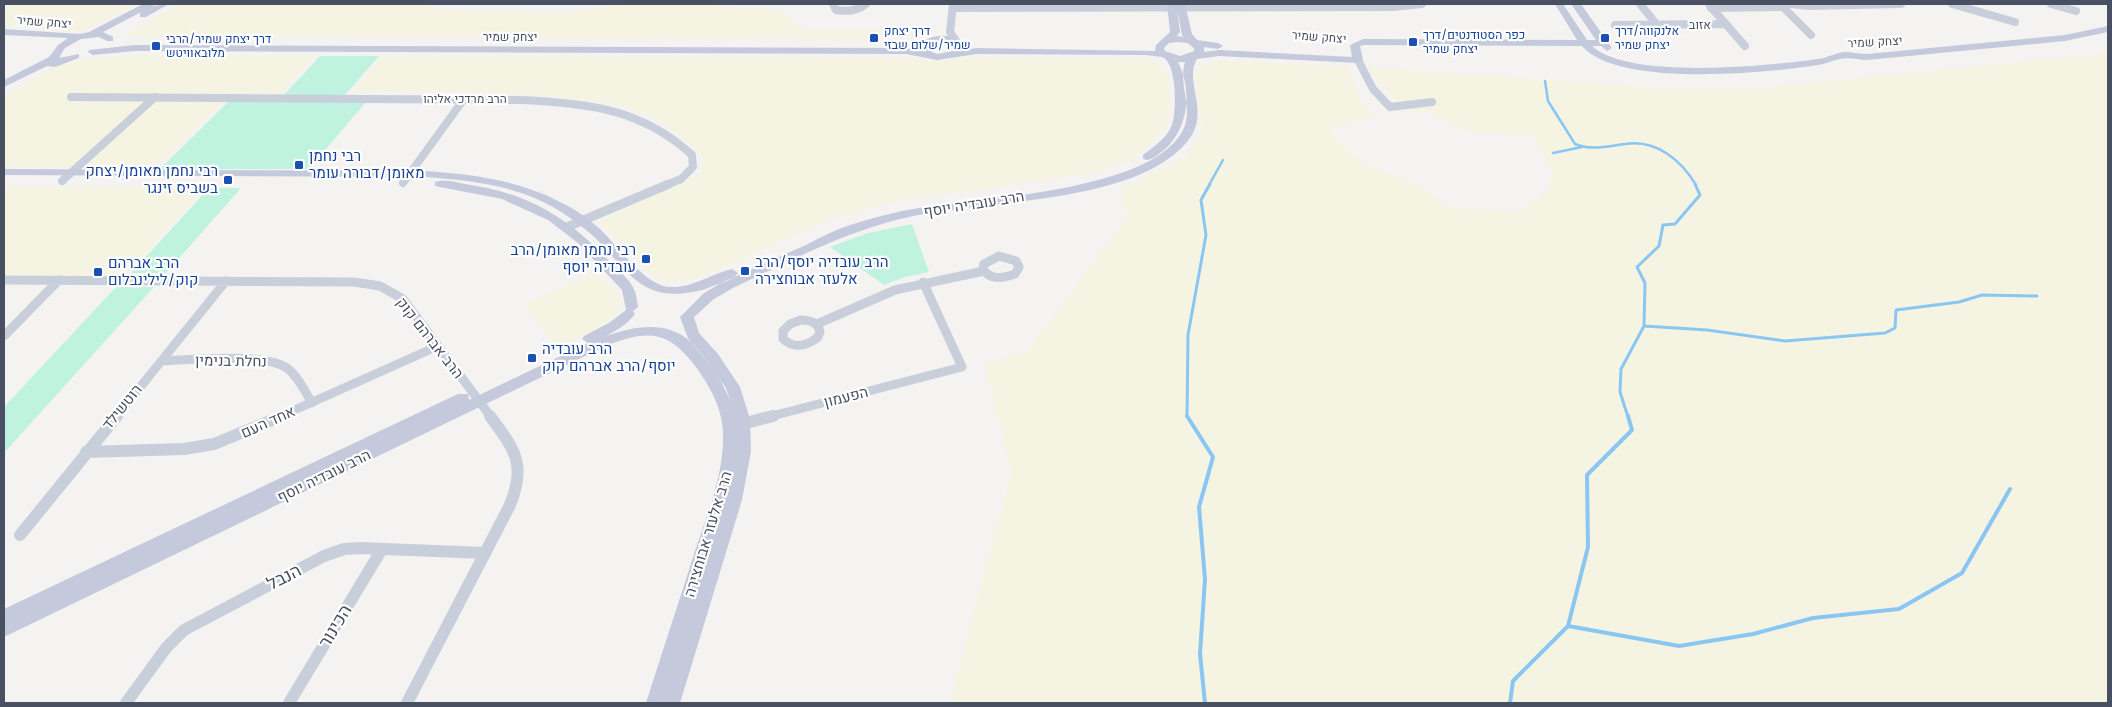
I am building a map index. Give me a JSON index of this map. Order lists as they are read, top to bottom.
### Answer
{
  "streets": {
    "main road": ["יצחק שמיר", "הרב עובדיה יוסף", "הרב אלעזר אבוחצירה"],
    "street": [
      "אזוב",
      "הרב מרדכי אליהו",
      "הרב אברהם קוק",
      "נחלת בנימין",
      "הפעמון",
      "רוטשילד",
      "אחד העם",
      "הנבל",
      "הכינור"
    ]
  },
  "crossings": [
    ["יצחק שמיר", "הרב עובדיה יוסף"],
    ["הרב עובדיה יוסף", "הרב אברהם קוק"],
    ["הרב עובדיה יוסף", "הרב אלעזר אבוחצירה"],
    ["הרב אברהם קוק", "רוטשילד"],
    ["הרב אברהם קוק", "אחד העם"],
    ["הרב אברהם קוק", "הנבל"],
    ["נחלת בנימין", "רוטשילד"],
    ["נחלת בנימין", "אחד העם"],
    ["הפעמון", "הרב אלעזר אבוחצירה"],
    ["רוטשילד", "אחד העם"],
    ["הנבל", "הכינור"]
  ],
  "places": {
    "transit": [
      "דרך יצחק שמיר/שלום שבזי",
      "אלנקווה/דרך יצחק שמיר",
      "כפר הסטודנטים/דרך יצחק שמיר",
      "דרך יצחק שמיר/הרבי מלובאוויטש",
      "רבי נחמן מאומן/דבורה עומר",
      "רבי נחמן מאומן/יצחק בשביס זינגר",
      "רבי נחמן מאומן/הרב עובדיה יוסף",
      "הרב עובדיה יוסף/הרב אלעזר אבוחצירה",
      "הרב אברהם קוק/לילינבלום",
      "הרב עובדיה יוסף/הרב אברהם קוק"
    ]
  }
}
